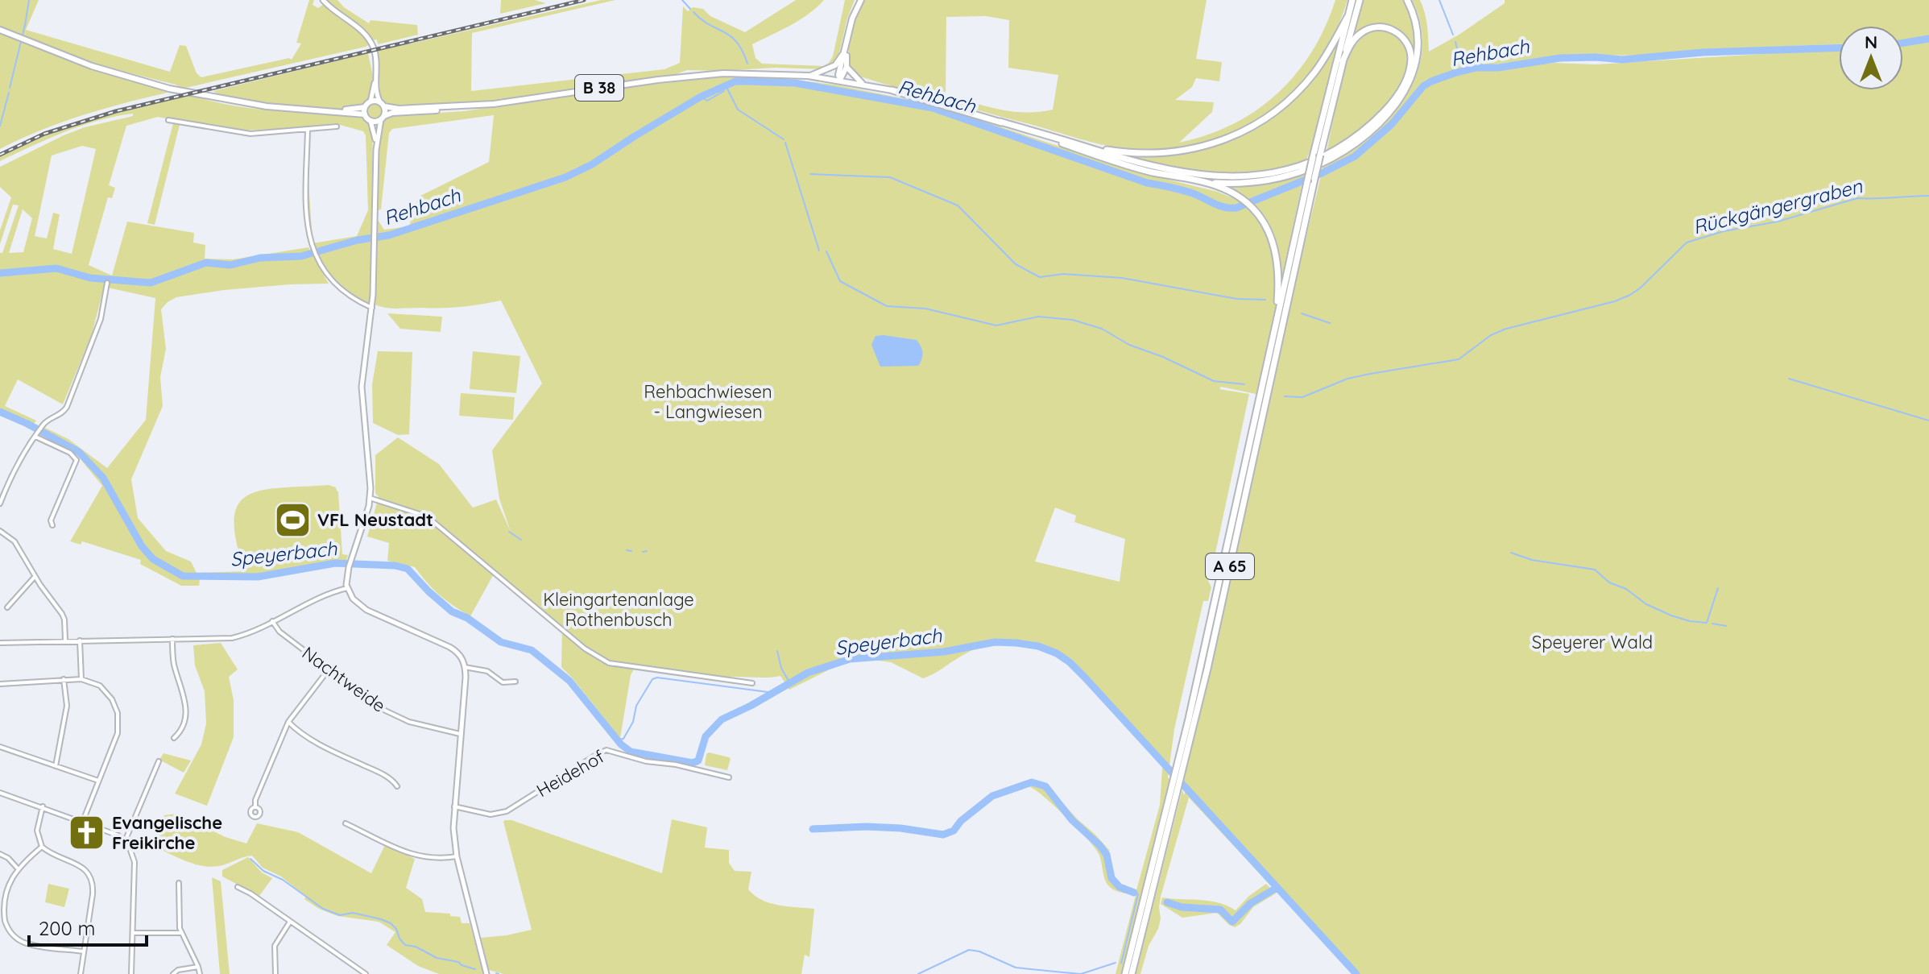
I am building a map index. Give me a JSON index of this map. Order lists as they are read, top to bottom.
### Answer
{
  "streets": {
    "highway": ["B 38", "A 65"],
    "street": ["Nachtweide", "Heidehof"]
  },
  "water": ["Rehbach", "Rückgängergraben", "Speyerbach"],
  "parks": ["Rehbachwiesen - Langwiesen", "Kleingartenanlage Rothenbusch", "Speyerer Wald"],
  "places": {
    "sports": ["VFL Neustadt"],
    "church": ["Evangelische Freikirche"]
  },
  "scale_bar": "200 m",
  "north": "top"
}
